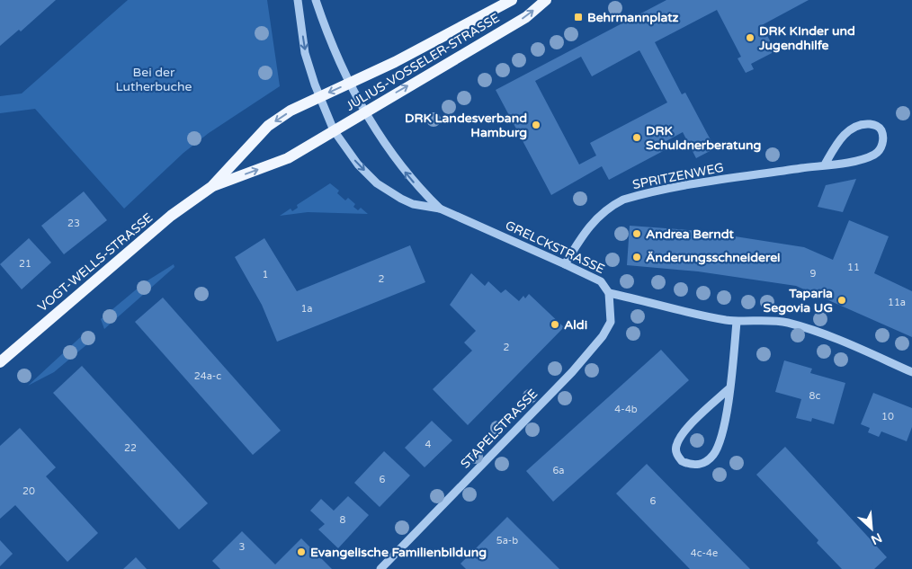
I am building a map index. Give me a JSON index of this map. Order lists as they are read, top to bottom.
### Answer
{
  "streets": {
    "main road": ["JULIUS-VOSSELER-STRASSE", "VOGT-WELLS-STRASSE"],
    "street": ["SPRITZENWEG", "GRELCKSTRASSE", "STAPELSTRASSE"]
  },
  "crossings": [
    ["JULIUS-VOSSELER-STRASSE", "VOGT-WELLS-STRASSE"],
    ["SPRITZENWEG", "GRELCKSTRASSE"],
    ["GRELCKSTRASSE", "STAPELSTRASSE"]
  ],
  "parks": ["Bei der Lutherbuche"],
  "places": {
    "transit": ["Behrmannplatz"],
    "other": [
      "DRK KInder und Jugendhilfe",
      "DRK Landesverband Hamburg",
      "DRK Schuldnerberatung",
      "Andrea Berndt",
      "Änderungsschneiderei",
      "Taparia Segovia UG",
      "Aldi",
      "Evangelische Familienbildung"
    ]
  },
  "house_numbers": [
    "23",
    "21",
    "11",
    "9",
    "1",
    "2",
    "11a",
    "1a",
    "2",
    "24a-c",
    "8c",
    "4-4b",
    "10",
    "4",
    "22",
    "6a",
    "6",
    "20",
    "6",
    "8",
    "5a-b",
    "3",
    "4c-4e"
  ],
  "north": "bottom right"
}
